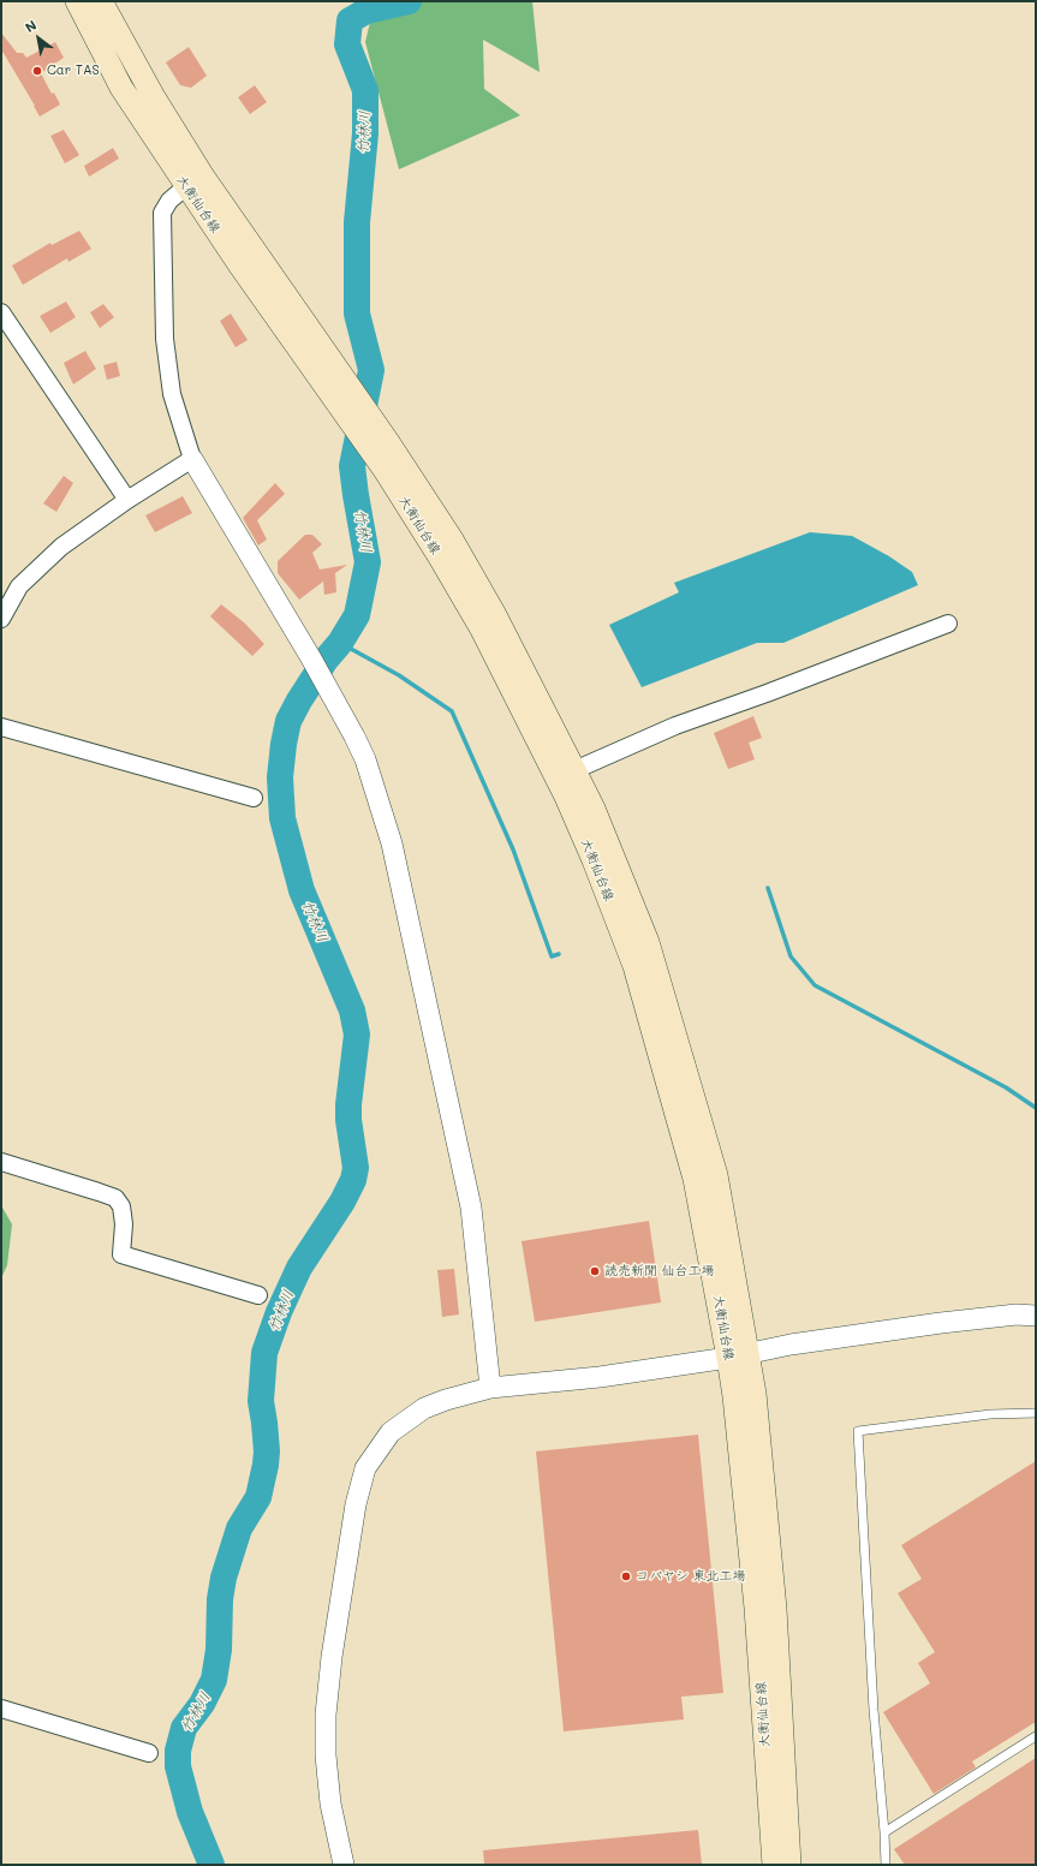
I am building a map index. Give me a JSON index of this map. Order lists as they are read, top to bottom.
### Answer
{
  "streets": {
    "main road": ["大衡仙台線"]
  },
  "water": ["竹林川"],
  "places": ["Car TAS", "読売新聞 仙台工場", "コバヤシ 東北工場"],
  "north": "top left"
}
